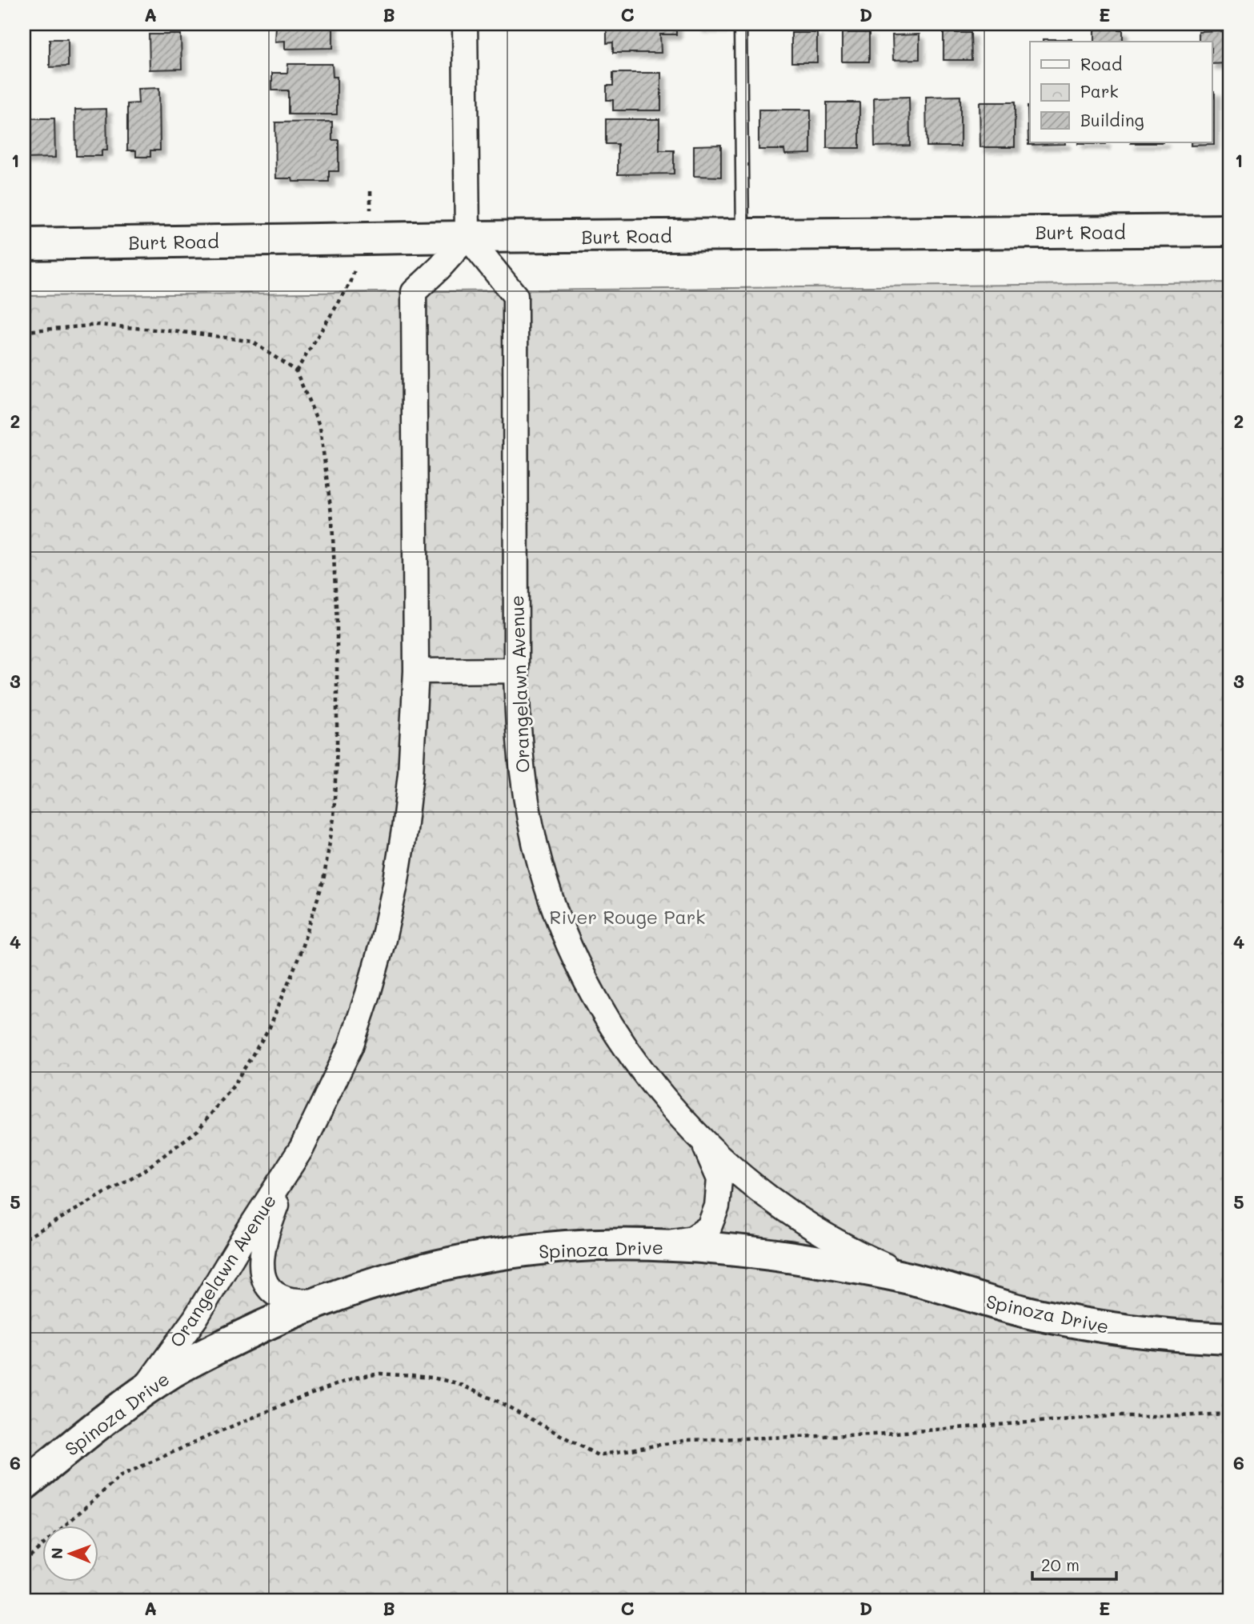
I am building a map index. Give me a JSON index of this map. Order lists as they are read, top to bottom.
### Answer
{
  "streets": {
    "street": ["Burt Road", "Orangelawn Avenue", "Spinoza Drive"]
  },
  "crossings": [
    ["Burt Road", "Orangelawn Avenue"],
    ["Orangelawn Avenue", "Spinoza Drive"]
  ],
  "parks": ["River Rouge Park"],
  "legend": ["Road", "Park", "Building"],
  "scale_bar": "20 m",
  "north": "left",
  "grid": {
    "columns": [
      "A",
      "B",
      "C",
      "D",
      "E"
    ],
    "rows": [
      "1",
      "2",
      "3",
      "4",
      "5",
      "6"
    ]
  }
}
